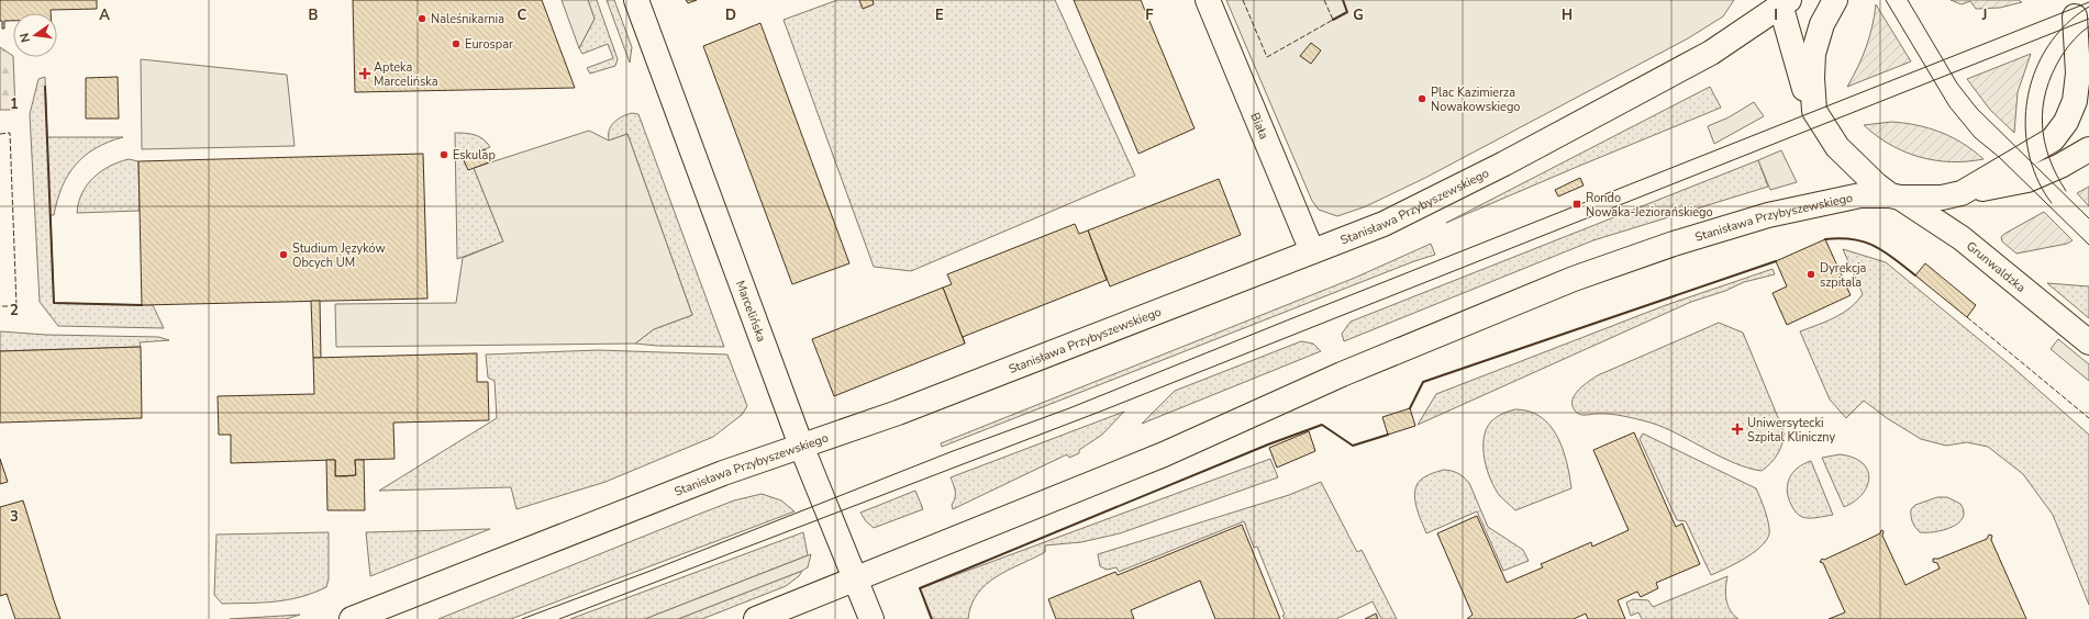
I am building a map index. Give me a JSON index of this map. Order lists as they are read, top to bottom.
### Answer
{
  "streets": {
    "main road": [
      "Biała",
      "Stanisława Przybyszewskiego",
      "Grunwaldzka",
      "Marcelińska"
    ]
  },
  "crossings": [
    ["Biała", "Stanisława Przybyszewskiego"],
    ["Stanisława Przybyszewskiego", "Grunwaldzka"],
    ["Stanisława Przybyszewskiego", "Marcelińska"]
  ],
  "places": {
    "other": [
      "Naleśnikarnia",
      "Eurospar",
      "Plac Kazimierza Nowakowskiego",
      "Eskulap",
      "Studium Języków Obcych UM",
      "Dyrekcja szpitala"
    ],
    "health": ["Apteka Marcelińska", "Uniwersytecki Szpital Kliniczny"],
    "transit": ["Rondo Nowaka-Jeziorańskiego"]
  },
  "north": "left",
  "grid": {
    "columns": [
      "A",
      "B",
      "C",
      "D",
      "E",
      "F",
      "G",
      "H",
      "I",
      "J"
    ],
    "rows": ["1", "2", "3"]
  }
}
